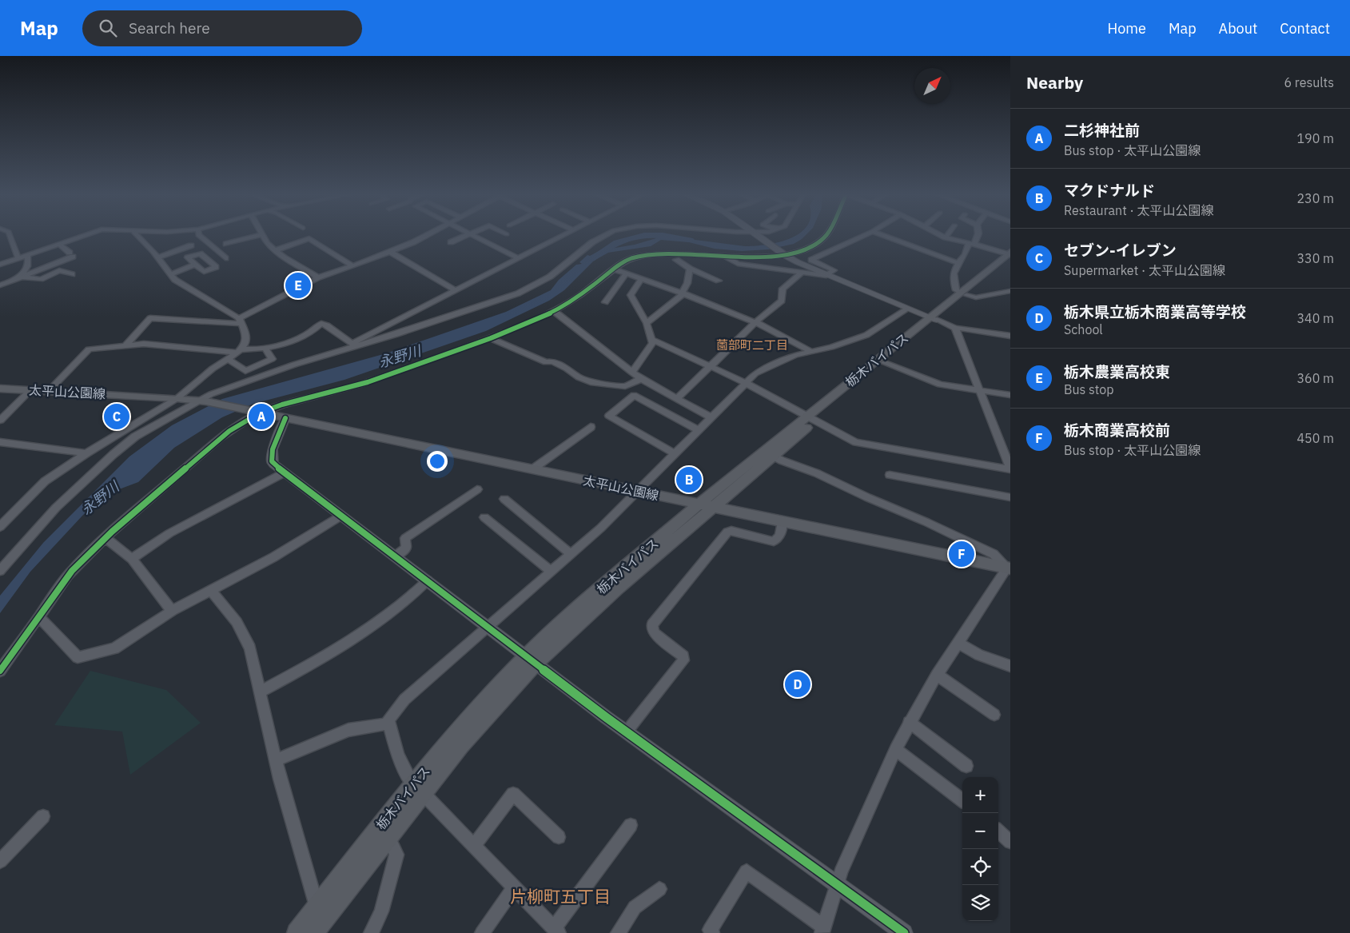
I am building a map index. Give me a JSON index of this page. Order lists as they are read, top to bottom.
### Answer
{
  "streets": {
    "main road": ["栃木バイパス", "太平山公園線"]
  },
  "crossings": [
    ["栃木バイパス", "太平山公園線"]
  ],
  "districts": ["薗部町二丁目", "片柳町五丁目"],
  "water": ["永野川"],
  "north": "top right",
  "page": {
    "header": "Map",
    "search": "Search here",
    "nav": [
      "Home",
      "Map",
      "About",
      "Contact"
    ],
    "heading": ["Nearby", "6 results"],
    "list": [
      {
        "mark": "A",
        "name": "二杉神社前",
        "note": "Bus stop · 太平山公園線",
        "value": "190 m"
      },
      {
        "mark": "B",
        "name": "マクドナルド",
        "note": "Restaurant · 太平山公園線",
        "value": "230 m"
      },
      {
        "mark": "C",
        "name": "セブン-イレブン",
        "note": "Supermarket · 太平山公園線",
        "value": "330 m"
      },
      {
        "mark": "D",
        "name": "栃木県立栃木商業高等学校",
        "note": "School",
        "value": "340 m"
      },
      {
        "mark": "E",
        "name": "栃木農業高校東",
        "note": "Bus stop",
        "value": "360 m"
      },
      {
        "mark": "F",
        "name": "栃木商業高校前",
        "note": "Bus stop · 太平山公園線",
        "value": "450 m"
      }
    ],
    "pins": [
      "E",
      "A",
      "C",
      "B",
      "F",
      "D"
    ],
    "map_buttons": ["+", "−"]
  }
}
